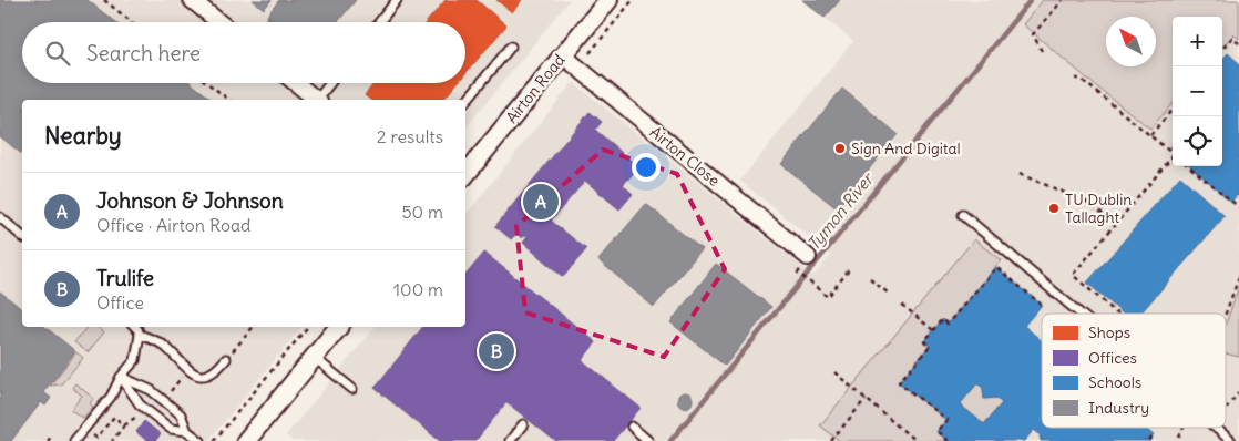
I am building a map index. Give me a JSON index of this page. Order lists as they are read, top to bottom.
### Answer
{
  "streets": {
    "street": ["Airton Road", "Airton Close"]
  },
  "crossings": [
    ["Airton Road", "Airton Close"]
  ],
  "water": ["Tymon River"],
  "places": ["Sign And Digital", "TU Dublin Tallaght"],
  "legend": [
    "Shops",
    "Offices",
    "Schools",
    "Industry"
  ],
  "north": "top left",
  "page": {
    "map_buttons": ["+", "−"],
    "search": "Search here",
    "heading": ["Nearby", "2 results"],
    "list": [
      {
        "mark": "A",
        "name": "Johnson & Johnson",
        "note": "Office · Airton Road",
        "value": "50 m"
      },
      {
        "mark": "B",
        "name": "Trulife",
        "note": "Office",
        "value": "100 m"
      }
    ],
    "pins": ["A", "B"]
  }
}
